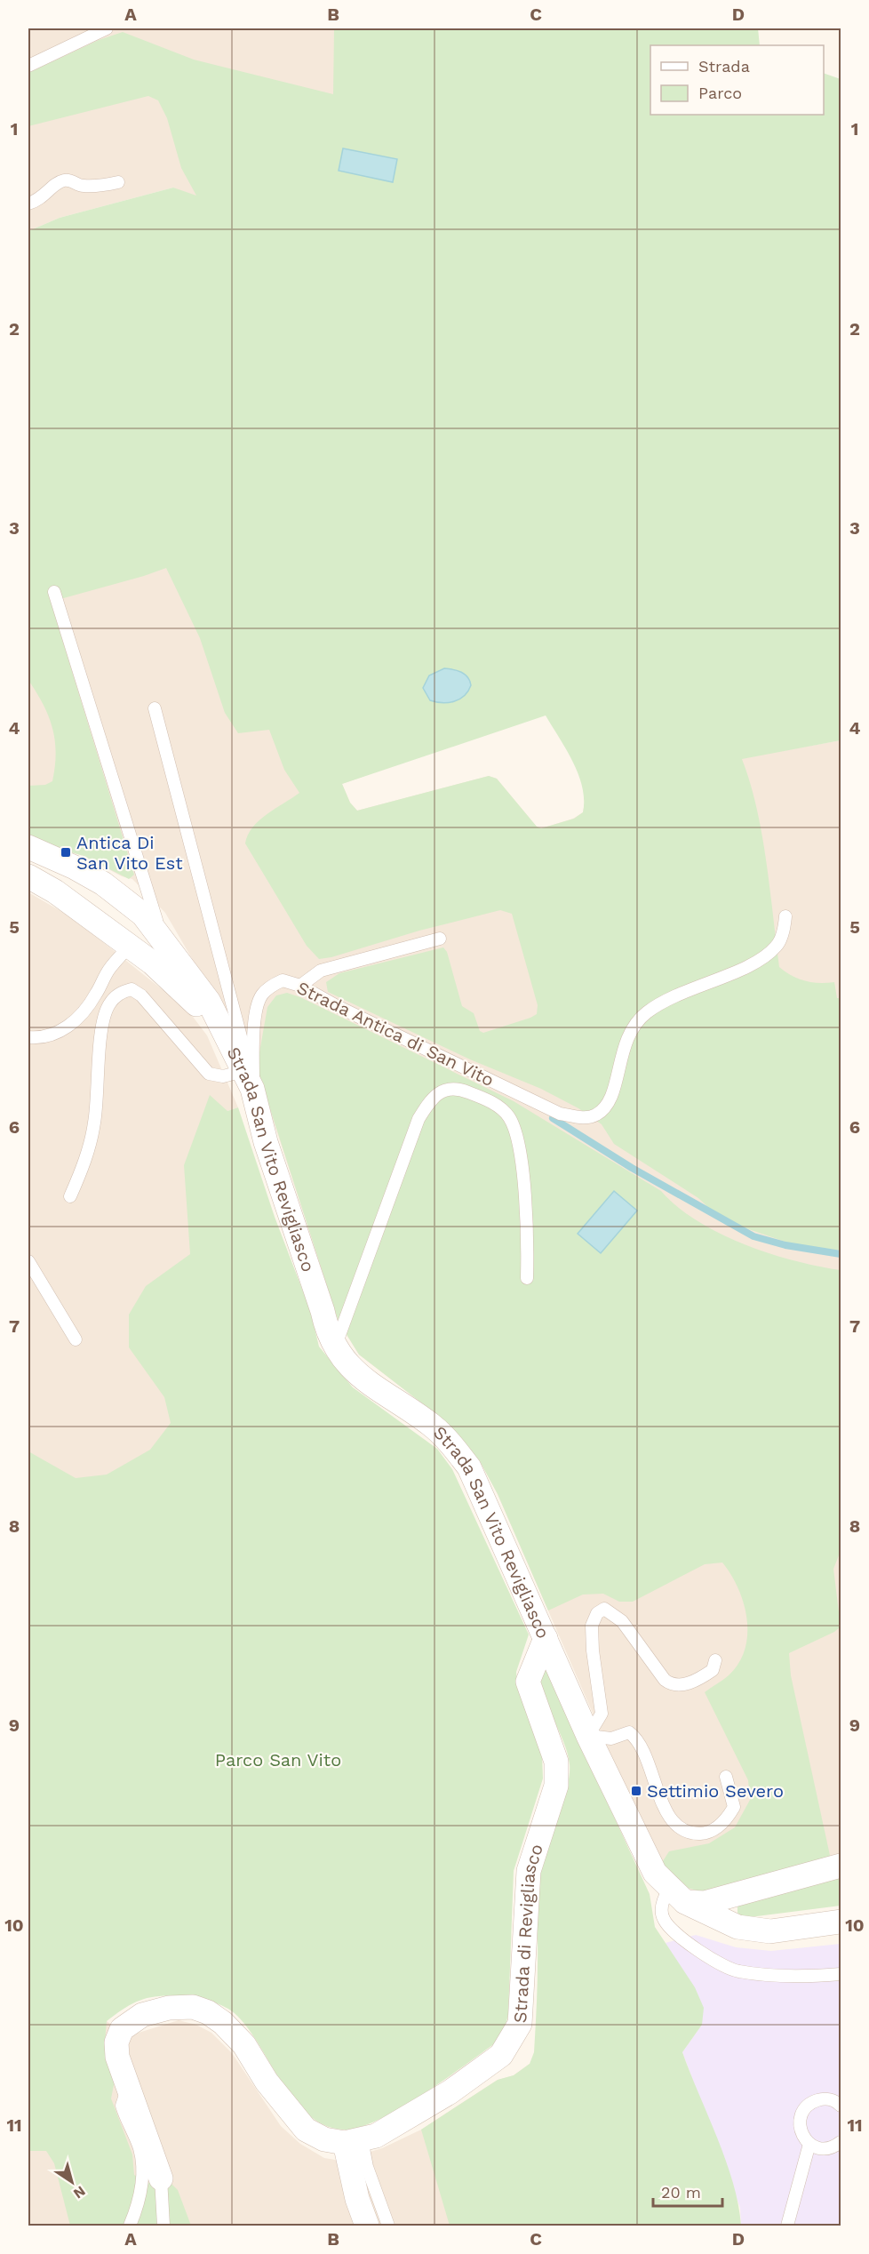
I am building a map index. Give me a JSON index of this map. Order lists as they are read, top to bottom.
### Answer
{
  "streets": {
    "street": ["Strada San Vito Revigliasco", "Strada di Revigliasco"],
    "lane": ["Strada Antica di San Vito"]
  },
  "crossings": [
    ["Strada Antica di San Vito", "Strada San Vito Revigliasco"],
    ["Strada San Vito Revigliasco", "Strada di Revigliasco"]
  ],
  "parks": ["Parco San Vito"],
  "places": {
    "transit": ["Antica Di San Vito Est", "Settimio Severo"]
  },
  "legend": ["Strada", "Parco"],
  "scale_bar": "20 m",
  "north": "bottom right",
  "grid": {
    "columns": [
      "A",
      "B",
      "C",
      "D"
    ],
    "rows": [
      "1",
      "2",
      "3",
      "4",
      "5",
      "6",
      "7",
      "8",
      "9",
      "10",
      "11"
    ]
  }
}
